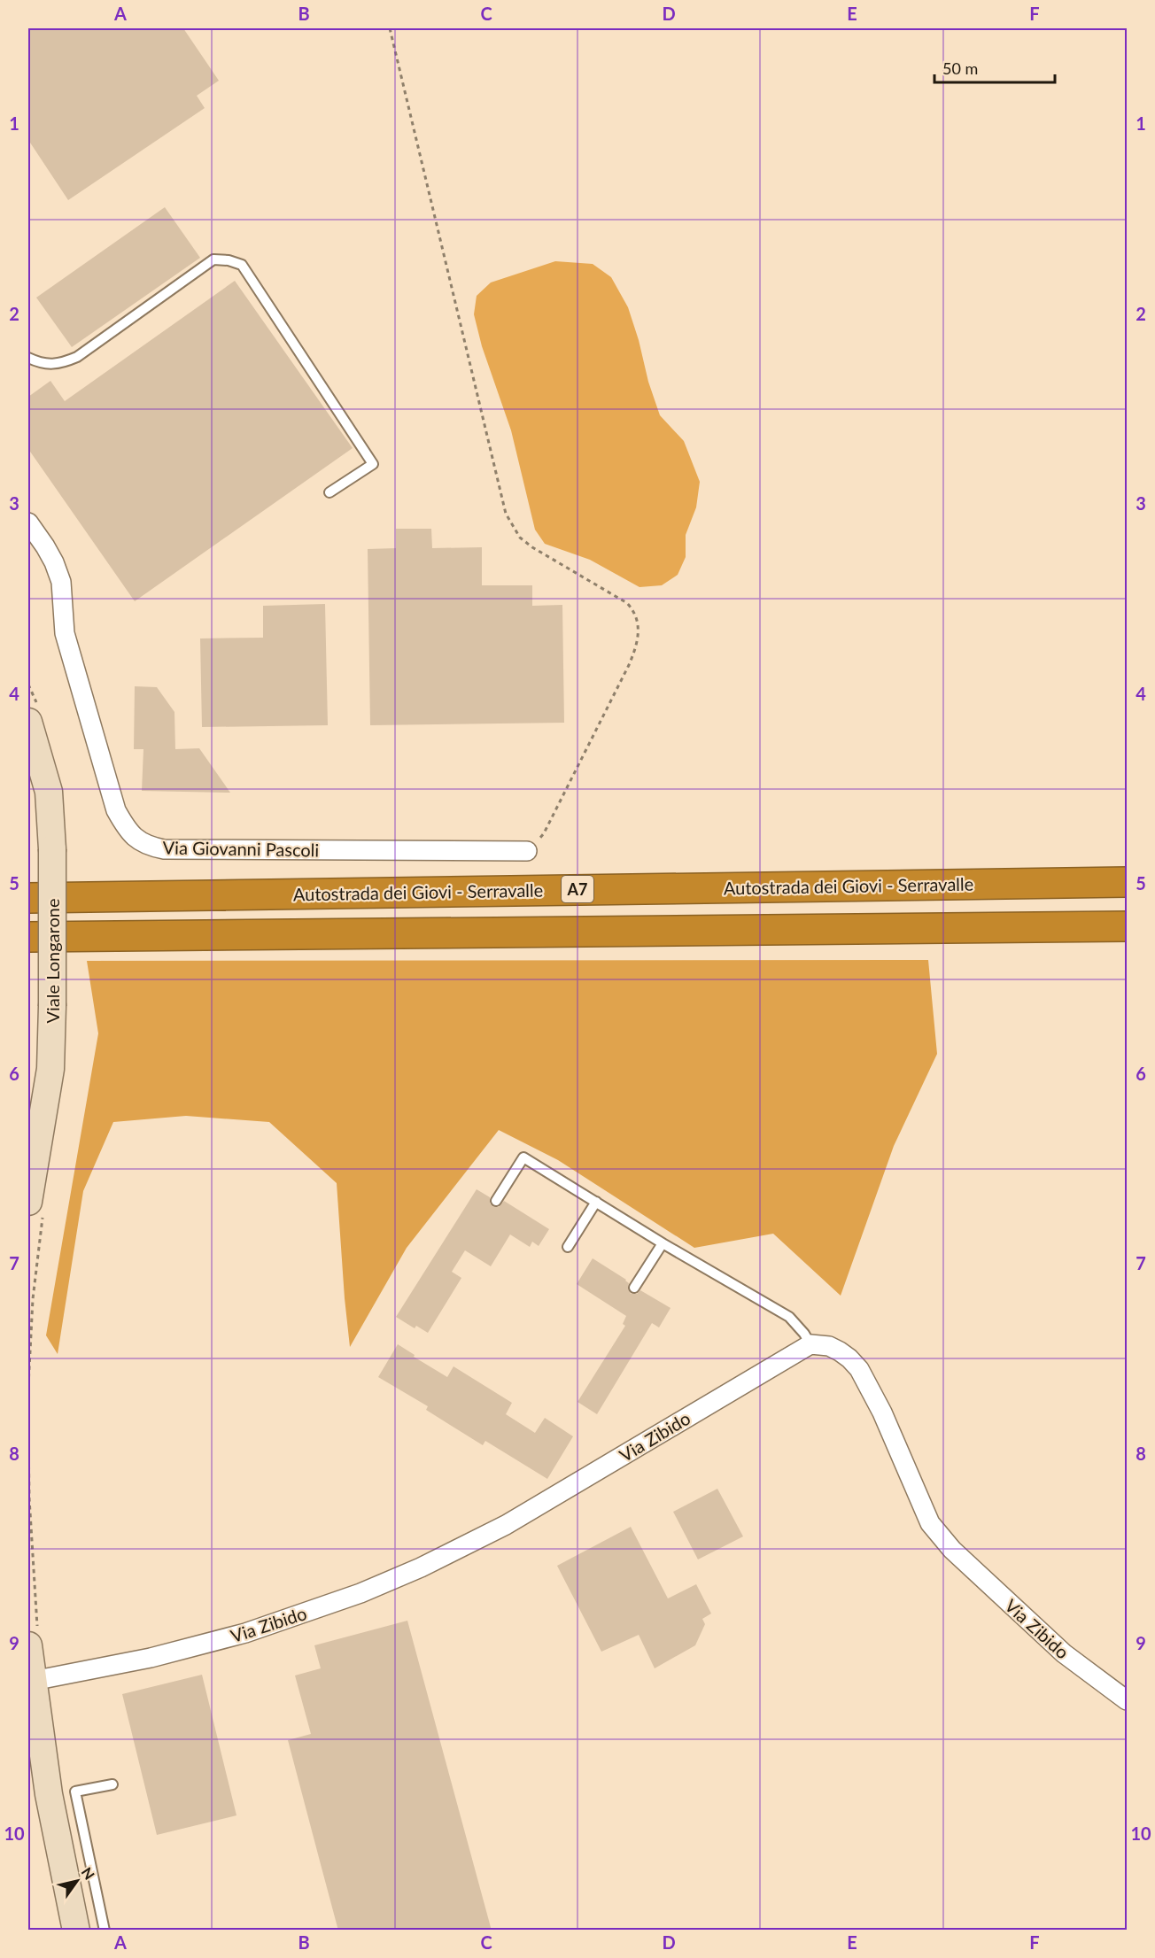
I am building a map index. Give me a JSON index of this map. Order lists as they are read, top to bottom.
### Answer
{
  "streets": {
    "highway": ["Autostrada dei Giovi - Serravalle", "A7"],
    "main road": ["Viale Longarone"],
    "street": ["Via Giovanni Pascoli", "Via Zibido"]
  },
  "scale_bar": "50 m",
  "north": "top right",
  "grid": {
    "columns": [
      "A",
      "B",
      "C",
      "D",
      "E",
      "F"
    ],
    "rows": [
      "1",
      "2",
      "3",
      "4",
      "5",
      "6",
      "7",
      "8",
      "9",
      "10"
    ]
  }
}
